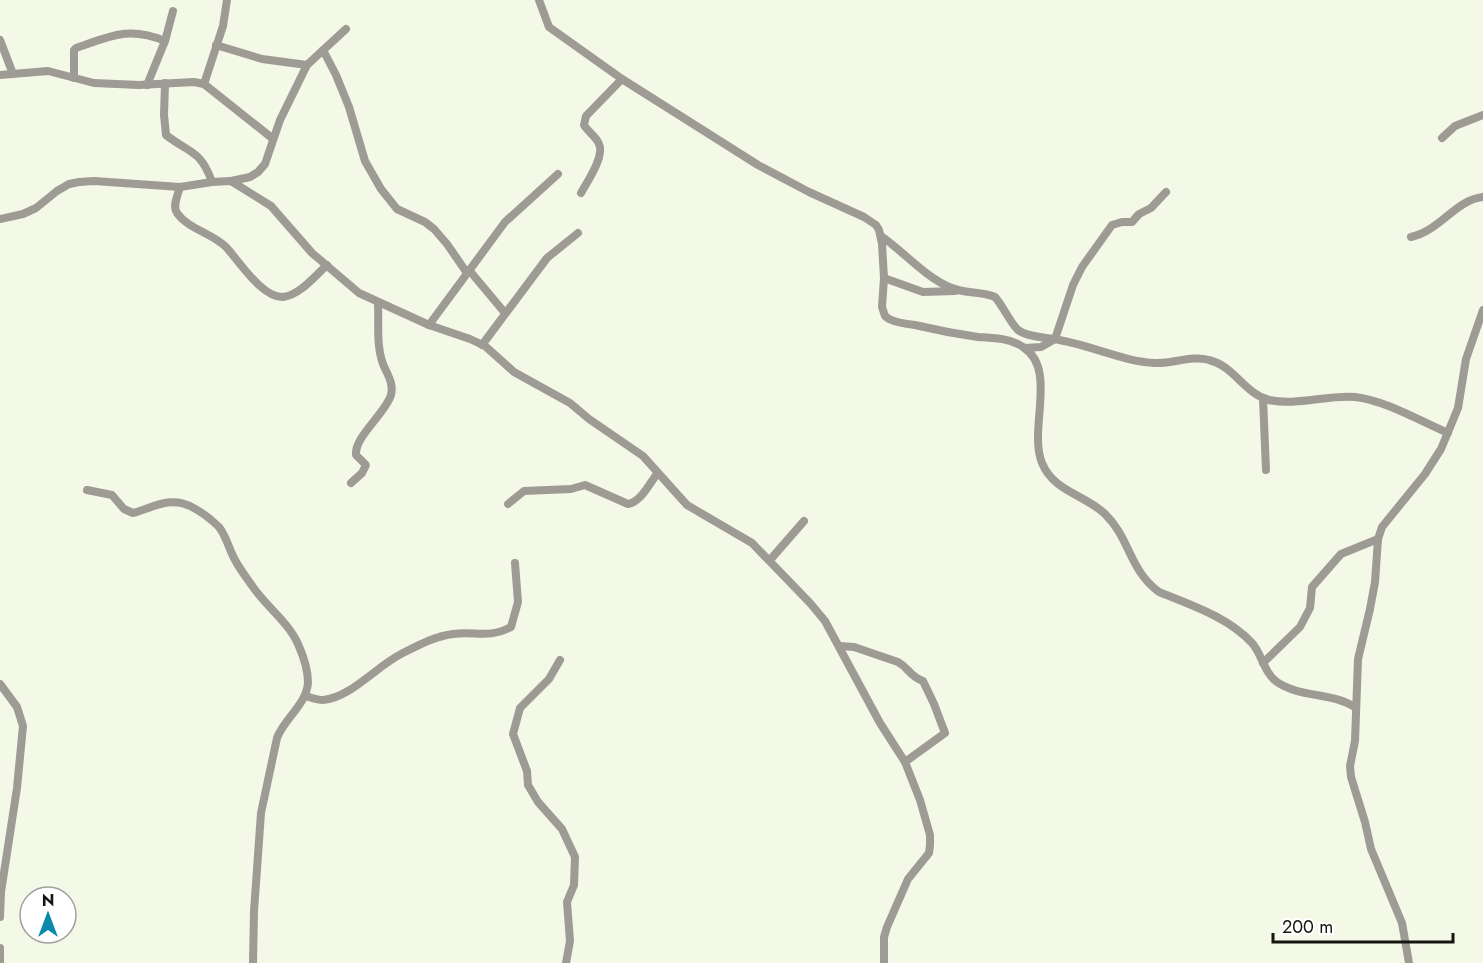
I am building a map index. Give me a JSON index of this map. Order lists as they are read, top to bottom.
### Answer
{
  "scale_bar": "200 m",
  "north": "top"
}
